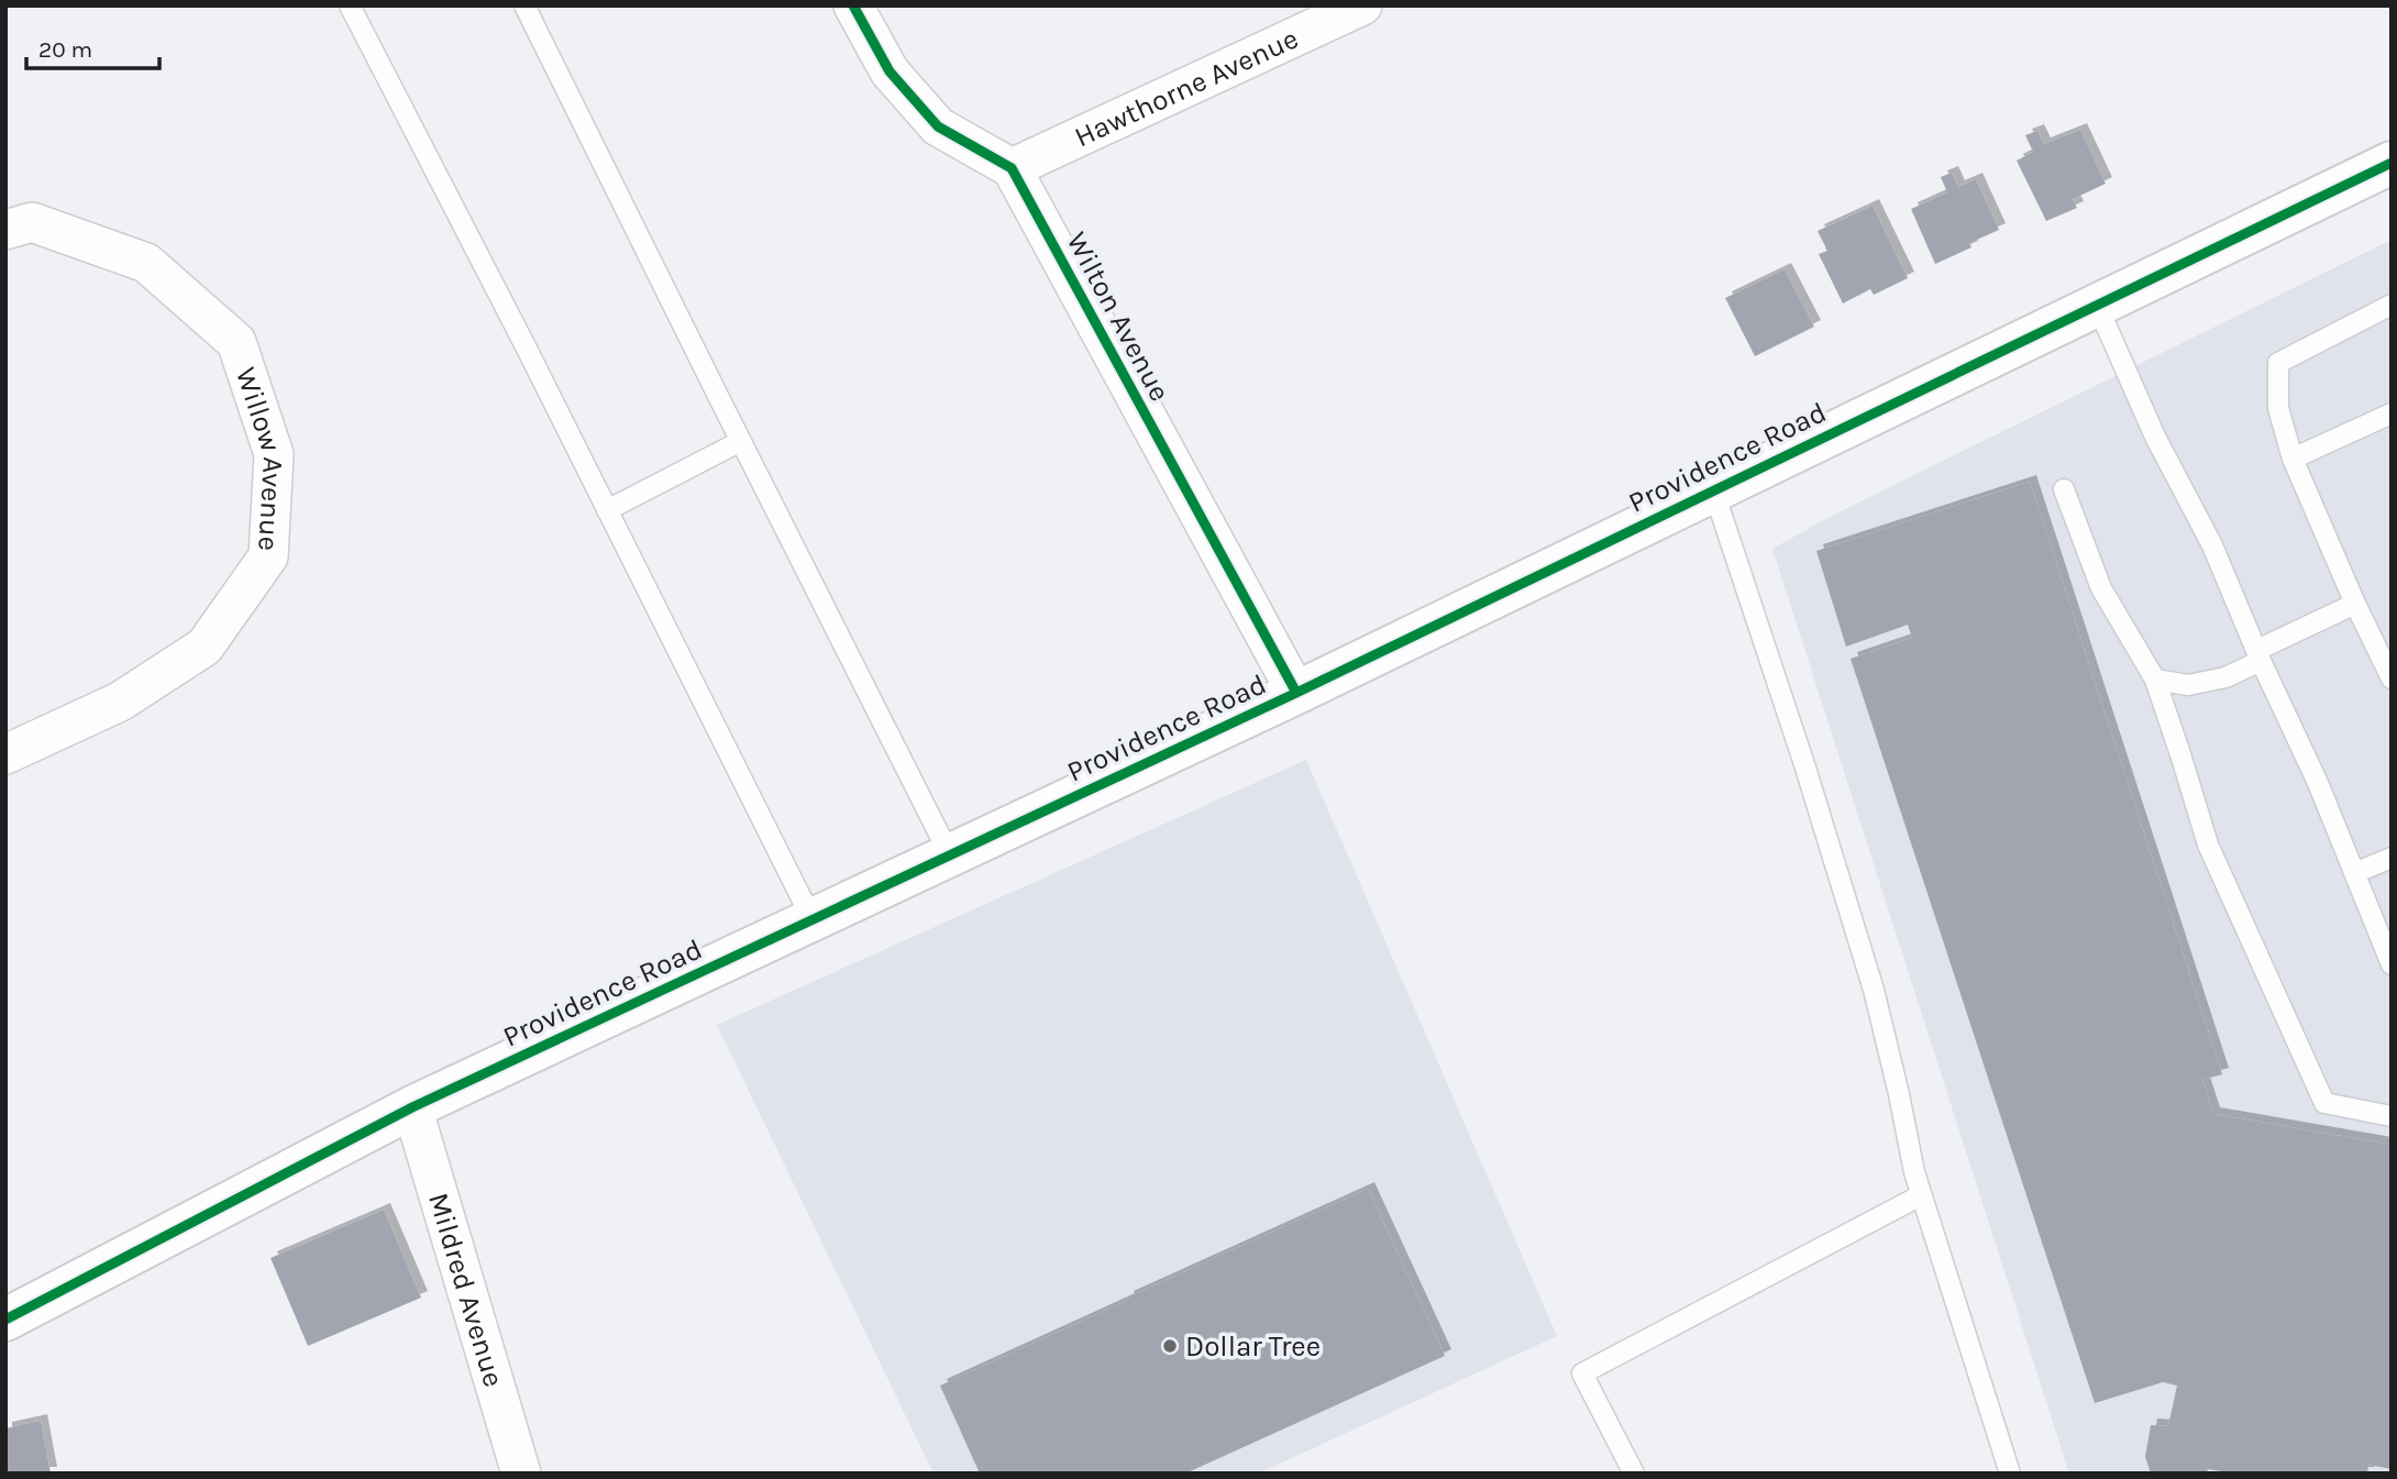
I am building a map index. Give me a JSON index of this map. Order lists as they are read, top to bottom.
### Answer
{
  "streets": {
    "street": [
      "Hawthorne Avenue",
      "Wilton Avenue",
      "Providence Road",
      "Willow Avenue",
      "Mildred Avenue"
    ]
  },
  "crossings": [
    ["Hawthorne Avenue", "Wilton Avenue"],
    ["Wilton Avenue", "Providence Road"],
    ["Providence Road", "Mildred Avenue"]
  ],
  "places": ["Dollar Tree"],
  "scale_bar": "20 m"
}
